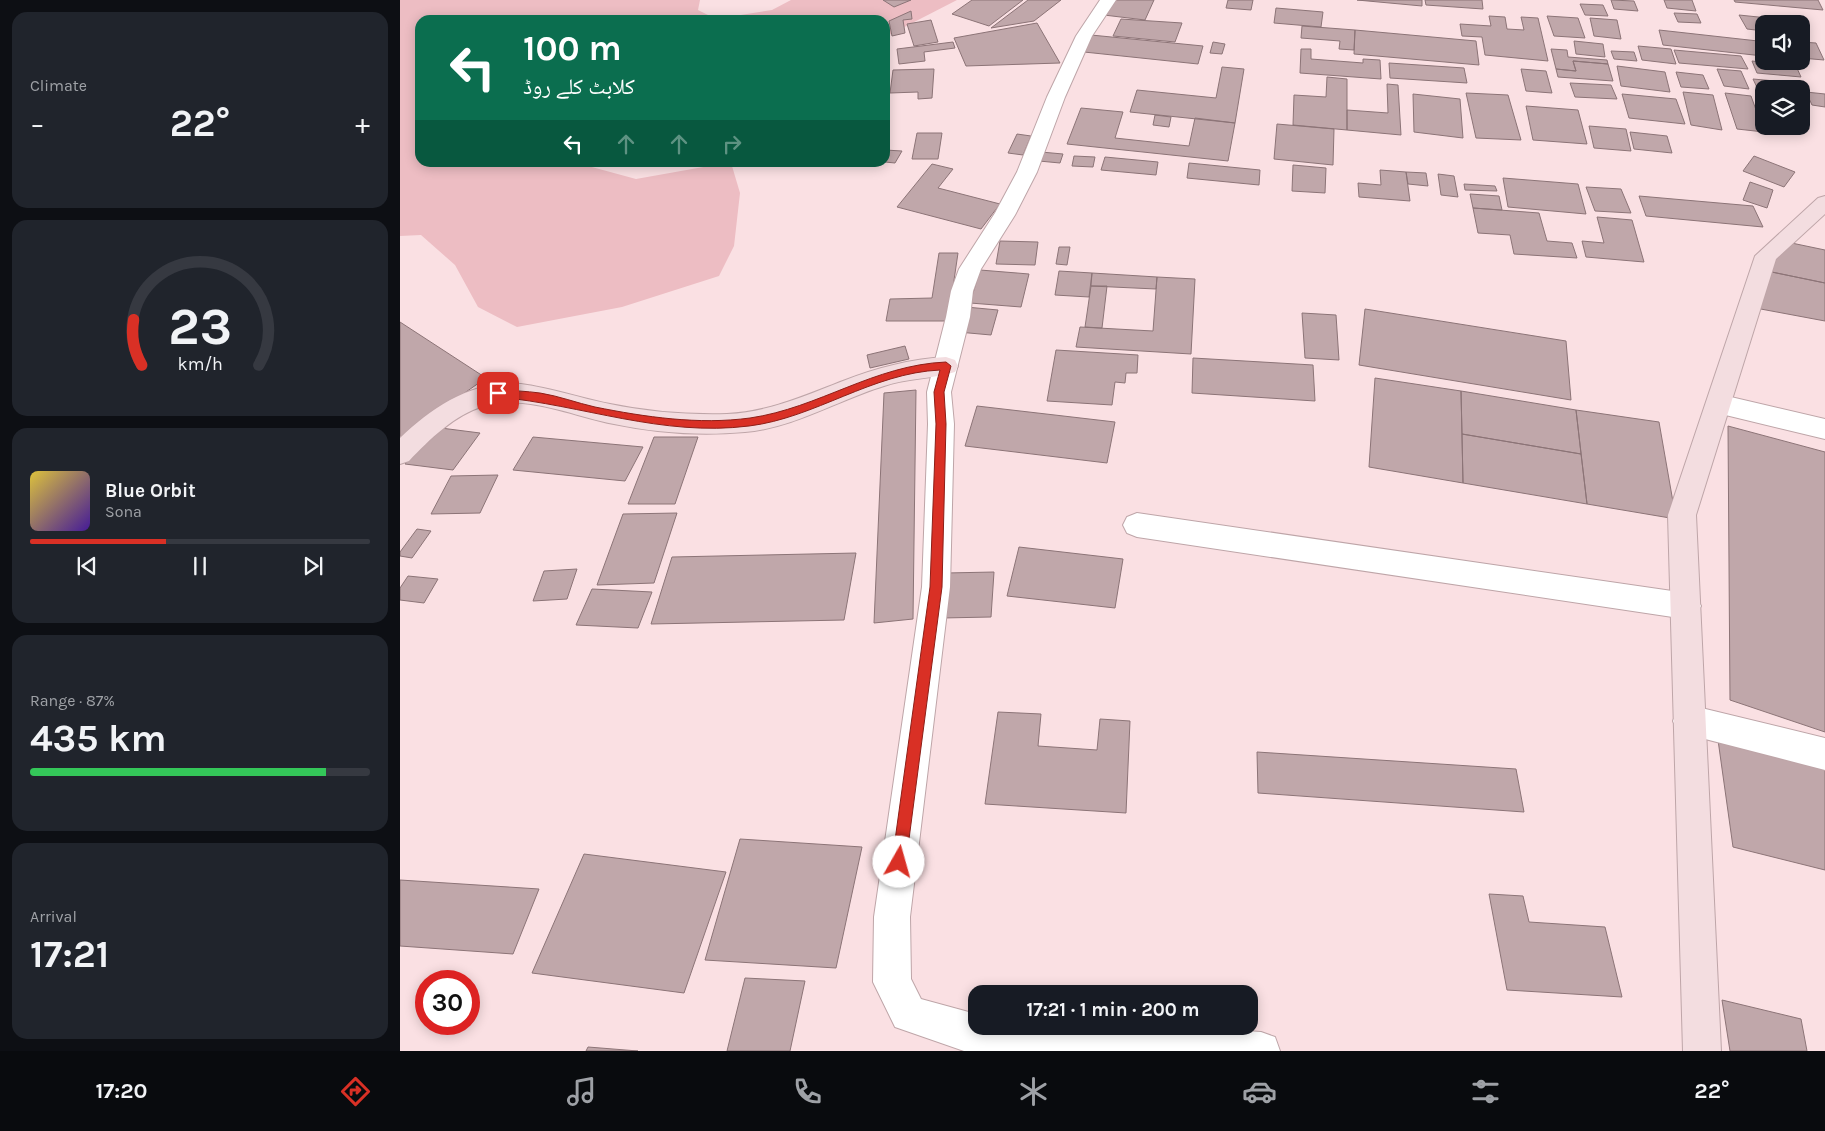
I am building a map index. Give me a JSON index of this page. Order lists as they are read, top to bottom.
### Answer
{
  "page": {
    "tile": [
      "Climate",
      ["Range · 87%", "435 km"],
      ["Arrival", "17:21"]
    ],
    "turn": ["100 m", "کلابٹ کلے روڈ"],
    "heat": ["−", "22°", "+"],
    "song": ["Blue Orbit", "Sona"],
    "limit": "30",
    "trip": "17:21 · 1 min · 200 m",
    "tabs": ["17:20", "22°"],
    "gauge": ["23", "km/h"]
  }
}
